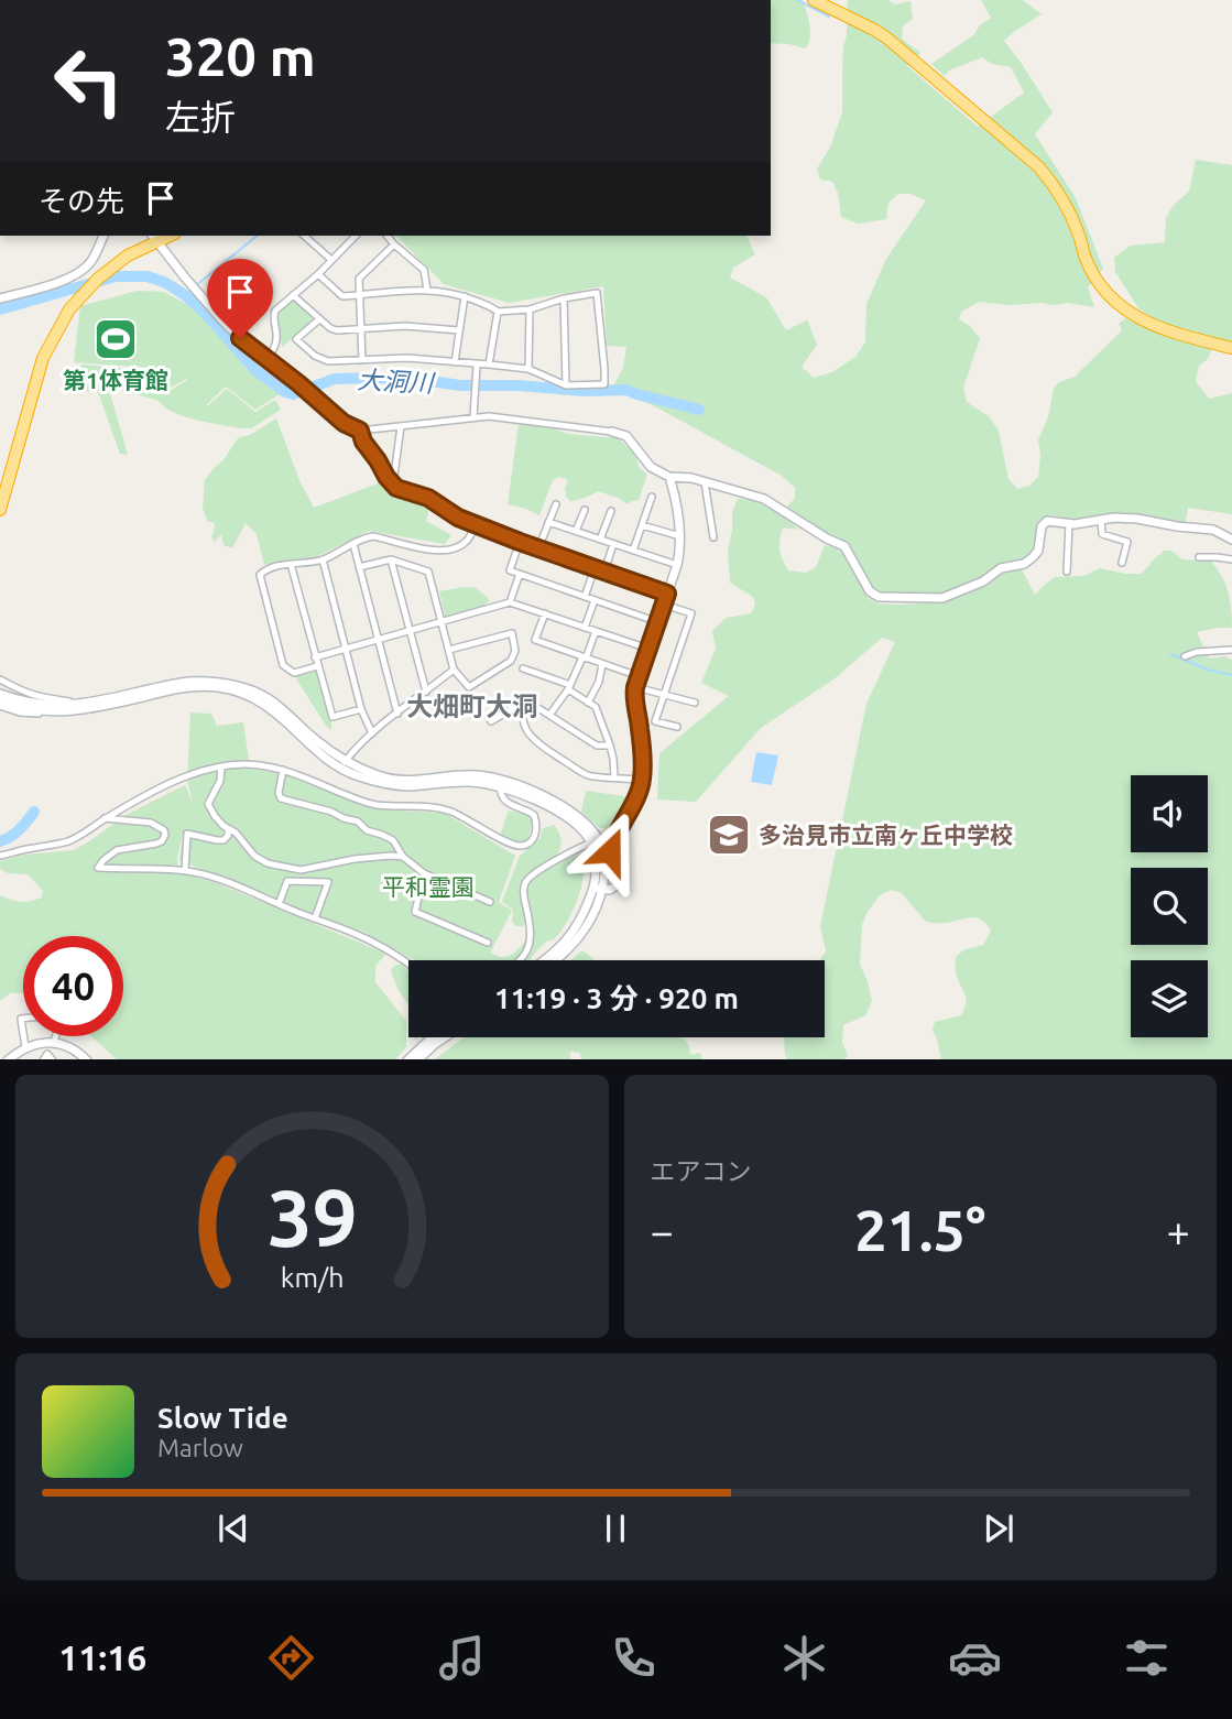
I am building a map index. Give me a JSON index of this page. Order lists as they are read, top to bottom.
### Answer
{
  "districts": ["大畑町大洞"],
  "water": ["大洞川"],
  "parks": ["平和霊園"],
  "places": {
    "sports": ["第1体育館"],
    "school or university": ["多治見市立南ヶ丘中学校"]
  },
  "page": {
    "turn": ["320 m", "左折"],
    "then": "その先",
    "limit": "40",
    "trip": "11:19 · 3 分 · 920 m",
    "tile": "エアコン",
    "heat": ["−", "21.5°", "+"],
    "song": ["Slow Tide", "Marlow"],
    "tabs": "11:16",
    "gauge": ["39", "km/h"]
  }
}
